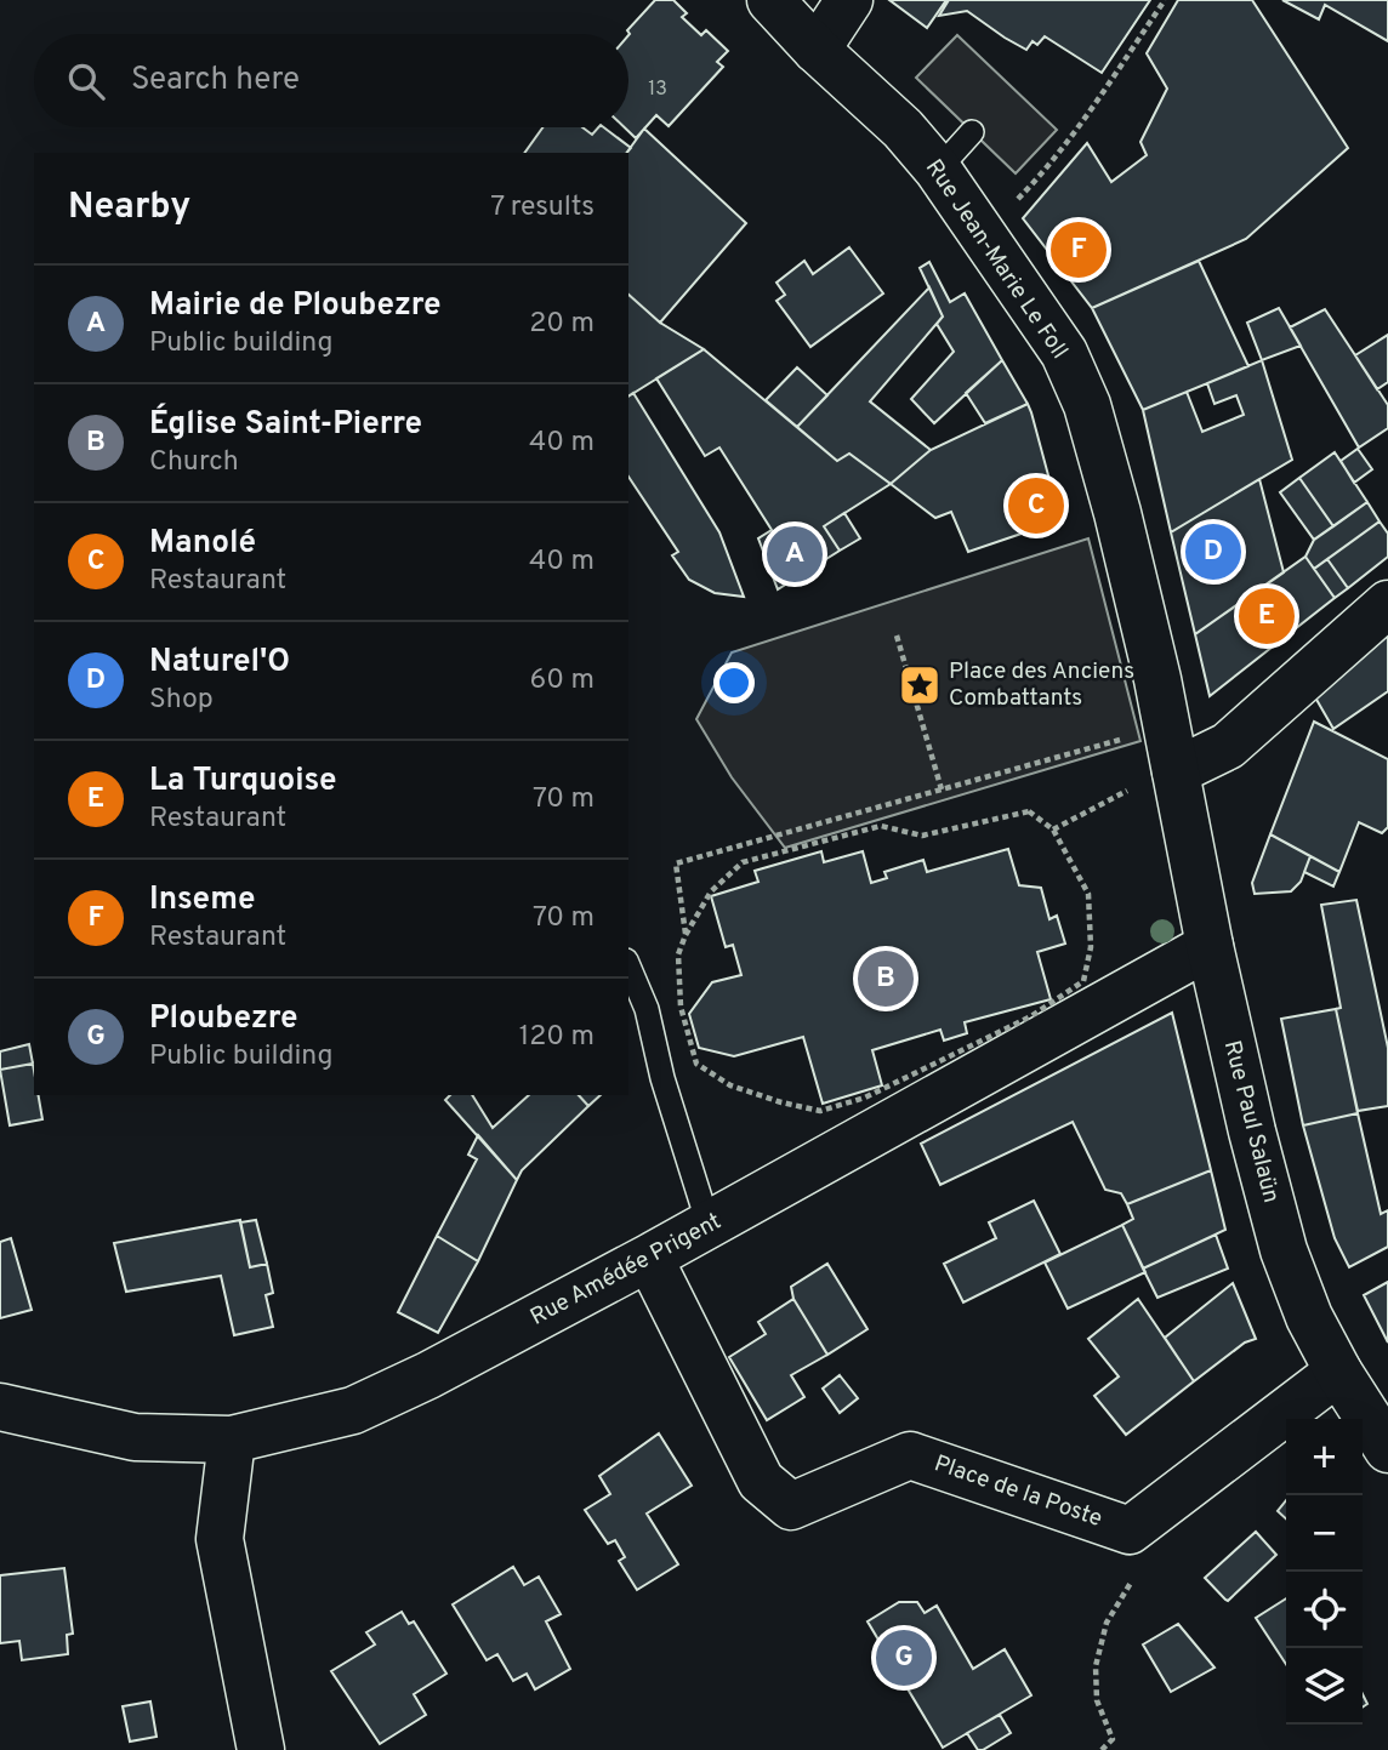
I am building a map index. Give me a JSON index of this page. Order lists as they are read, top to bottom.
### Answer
{
  "streets": {
    "street": [
      "Rue Jean-Marie Le Foll",
      "Rue Paul Salaün",
      "Rue Amédée Prigent",
      "Place de la Poste"
    ]
  },
  "crossings": [
    ["Rue Jean-Marie Le Foll", "Rue Paul Salaün"],
    ["Rue Paul Salaün", "Rue Amédée Prigent"],
    ["Rue Paul Salaün", "Place de la Poste"],
    ["Rue Amédée Prigent", "Place de la Poste"]
  ],
  "places": {
    "place": ["Place des Anciens Combattants"]
  },
  "house_numbers": ["13"],
  "page": {
    "search": "Search here",
    "heading": ["Nearby", "7 results"],
    "pins": [
      "F",
      "C",
      "D",
      "A",
      "E",
      "B",
      "G"
    ],
    "list": [
      {
        "mark": "A",
        "name": "Mairie de Ploubezre",
        "note": "Public building",
        "value": "20 m"
      },
      {
        "mark": "B",
        "name": "Église Saint-Pierre",
        "note": "Church",
        "value": "40 m"
      },
      {
        "mark": "C",
        "name": "Manolé",
        "note": "Restaurant",
        "value": "40 m"
      },
      {
        "mark": "D",
        "name": "Naturel'O",
        "note": "Shop",
        "value": "60 m"
      },
      {
        "mark": "E",
        "name": "La Turquoise",
        "note": "Restaurant",
        "value": "70 m"
      },
      {
        "mark": "F",
        "name": "Inseme",
        "note": "Restaurant",
        "value": "70 m"
      },
      {
        "mark": "G",
        "name": "Ploubezre",
        "note": "Public building",
        "value": "120 m"
      }
    ],
    "map_buttons": ["+", "−"]
  }
}
